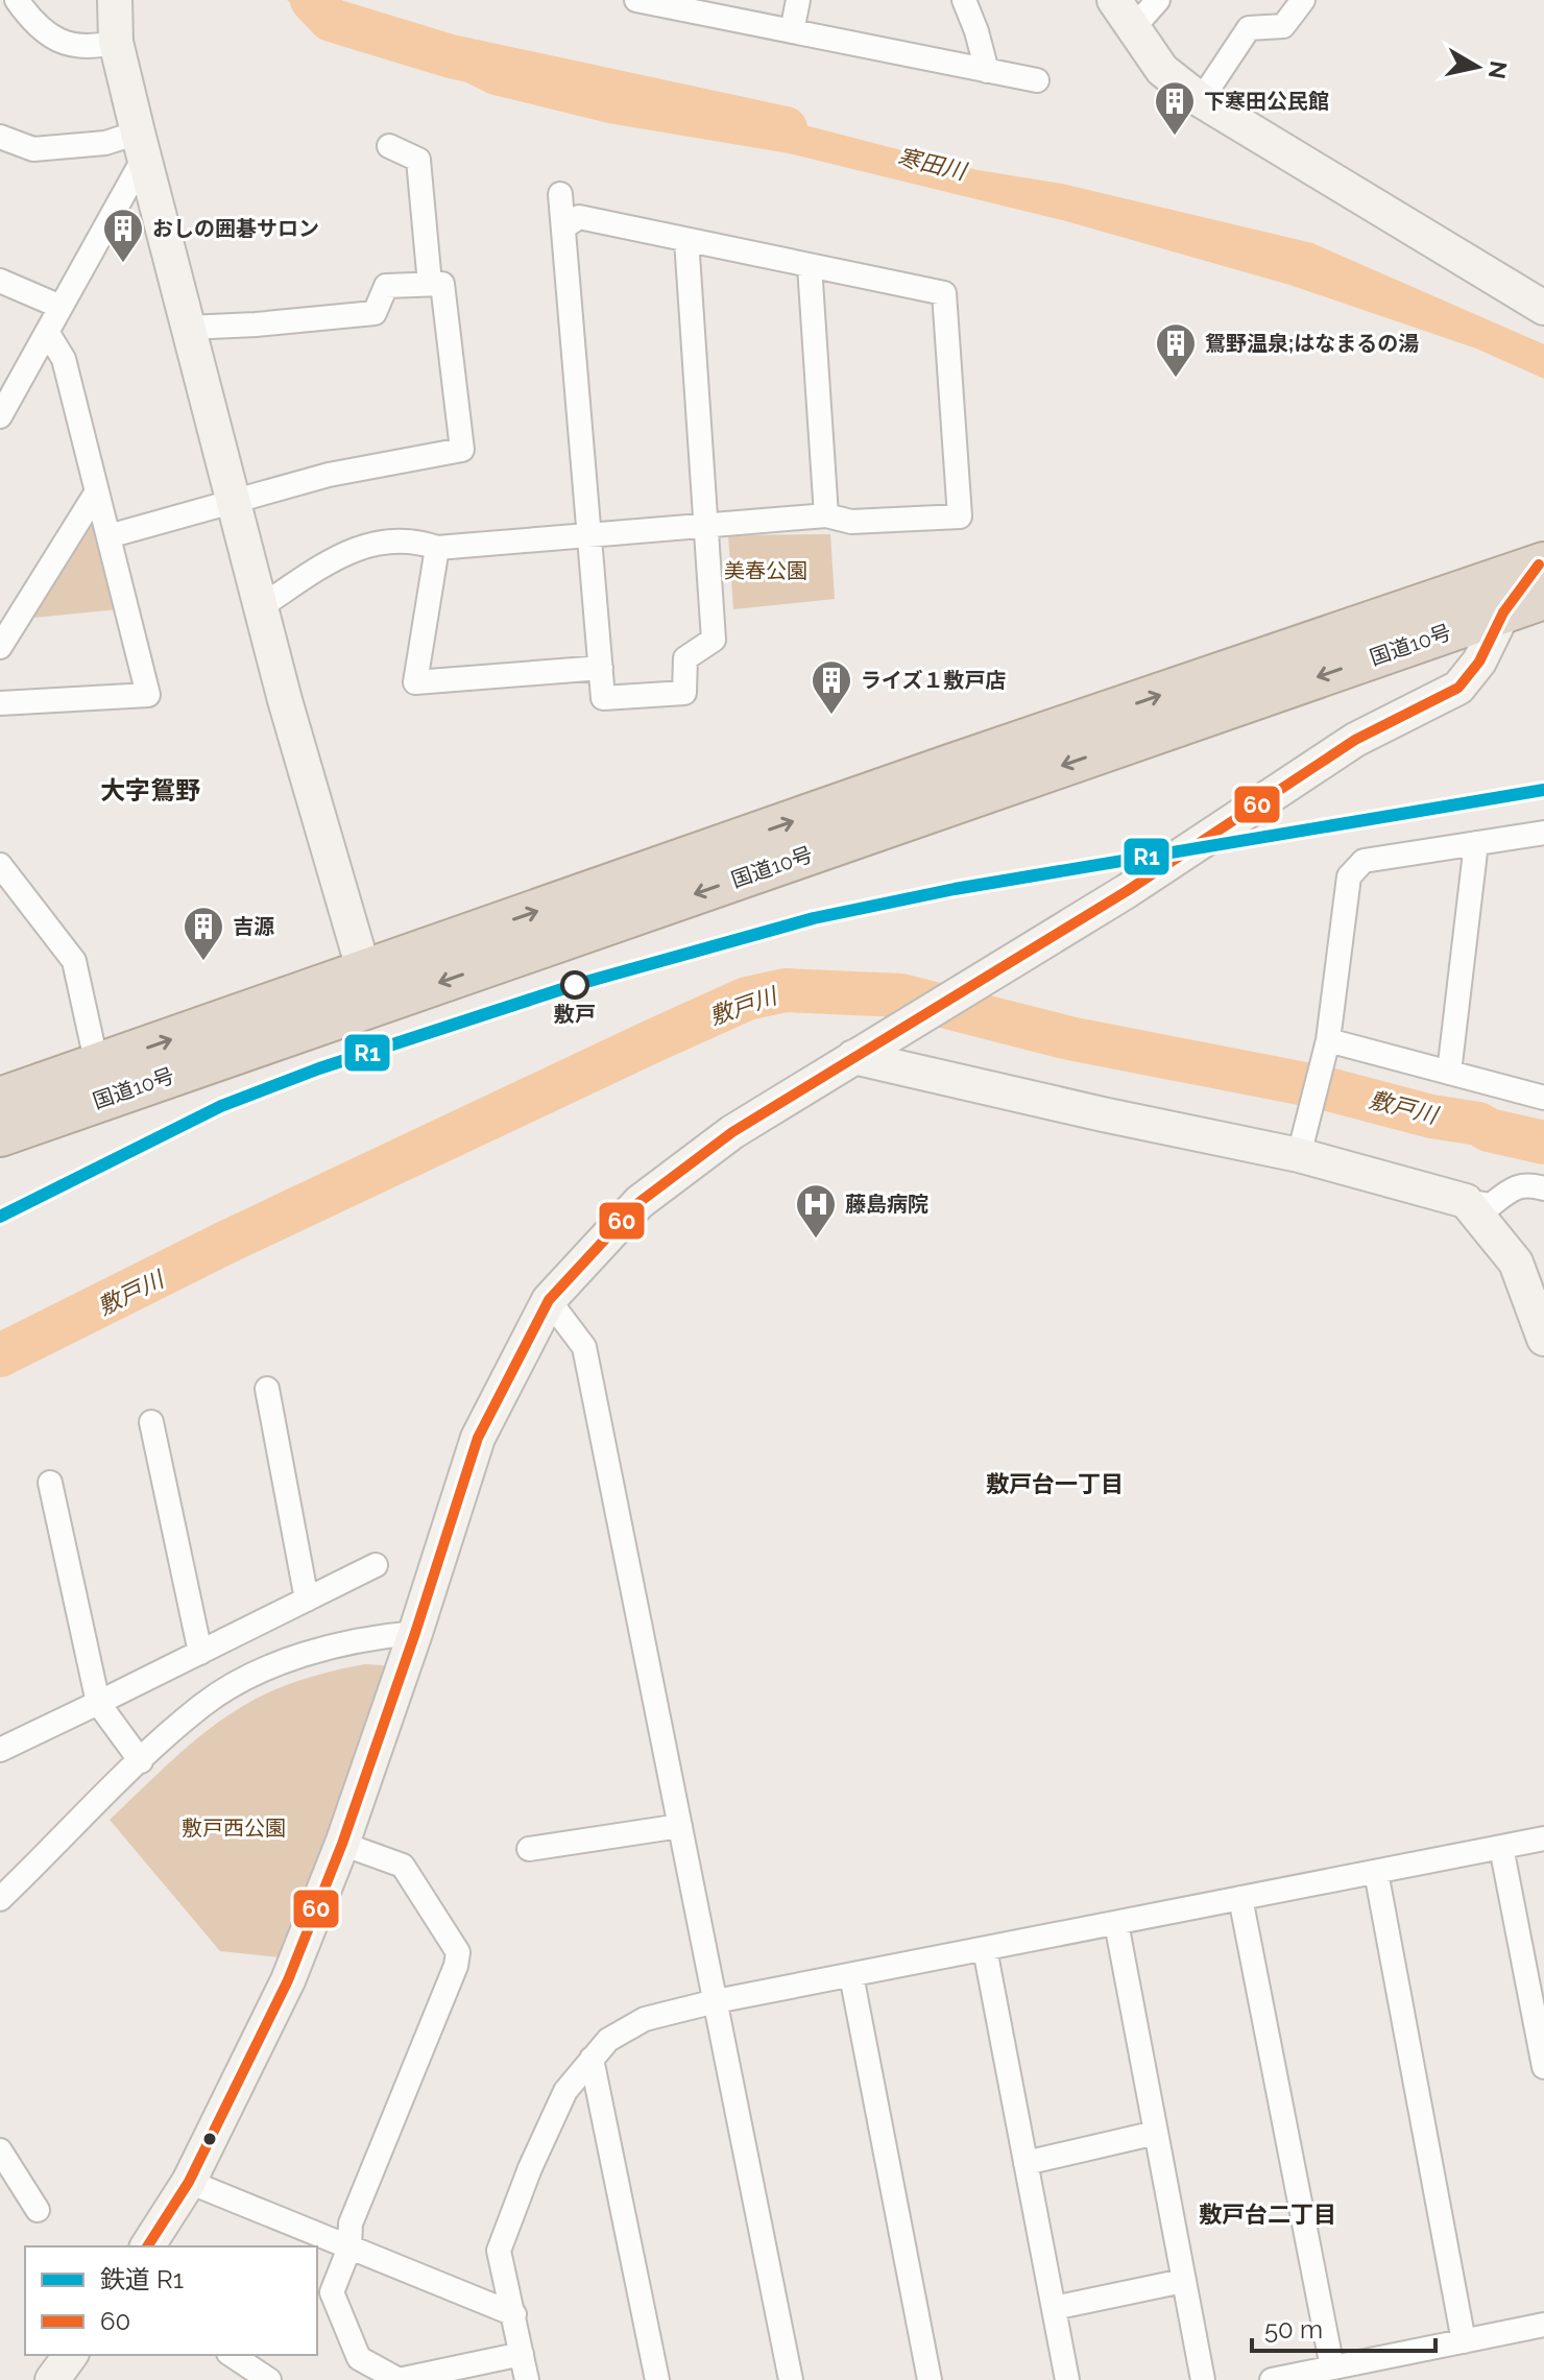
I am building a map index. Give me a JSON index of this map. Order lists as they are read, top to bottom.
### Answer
{
  "streets": {
    "highway": ["国道10号"]
  },
  "districts": ["大字鴛野", "敷戸台一丁目", "敷戸台二丁目"],
  "water": ["寒田川", "敷戸川"],
  "parks": ["美春公園", "敷戸西公園"],
  "places": {
    "building": [
      "下寒田公民館",
      "おしの囲碁サロン",
      "鴛野温泉;はなまるの湯",
      "ライズ１敷戸店",
      "吉源"
    ],
    "other": ["敷戸"],
    "hospital": ["藤島病院"]
  },
  "lines": ["transit line 60", "rail line R1"],
  "legend": ["鉄道 R1", "60"],
  "scale_bar": "50 m",
  "north": "right"
}
